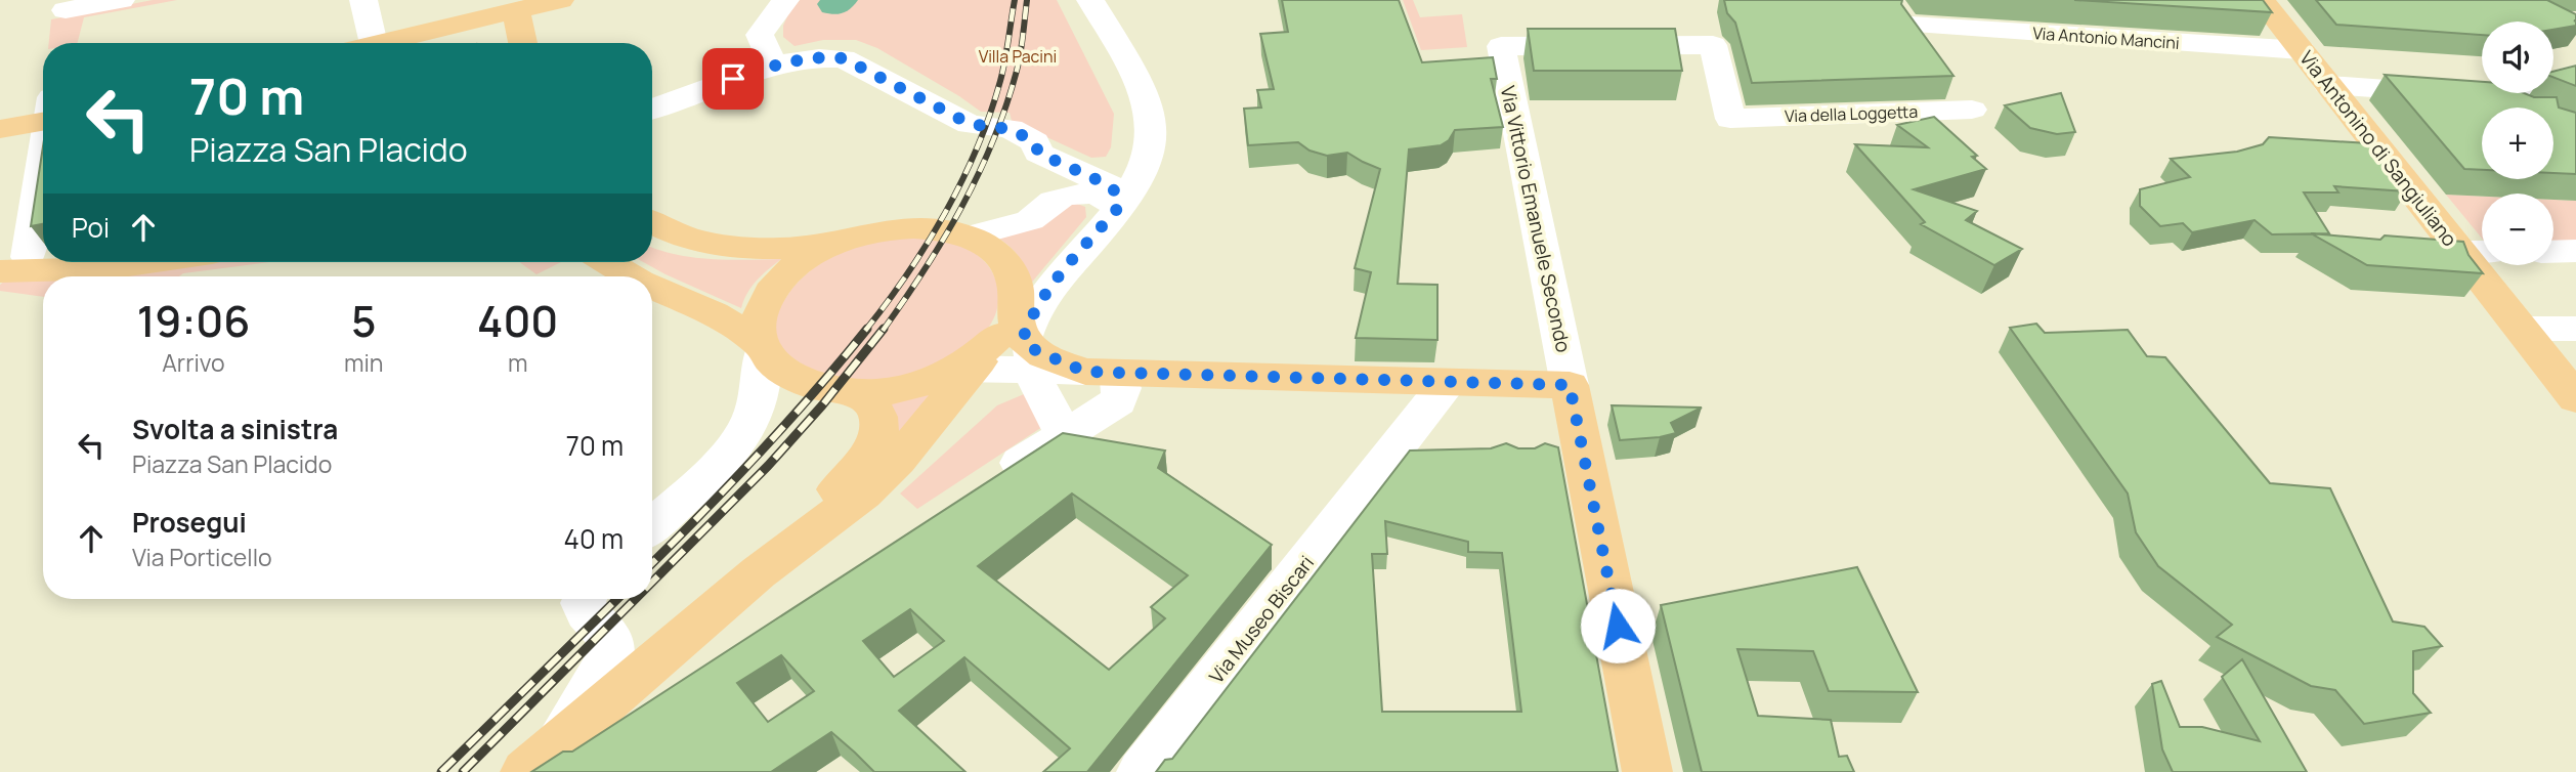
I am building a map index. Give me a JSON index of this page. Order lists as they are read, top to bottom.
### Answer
{
  "streets": {
    "main road": ["Via Antonino di Sangiuliano", "Via Vittorio Emanuele Secondo"],
    "street": ["Via Antonio Mancini", "Via della Loggetta", "Via Museo Biscari"]
  },
  "crossings": [
    ["Via Antonio Mancini", "Via della Loggetta"],
    ["Via Antonio Mancini", "Via Antonino di Sangiuliano"],
    ["Via della Loggetta", "Via Vittorio Emanuele Secondo"]
  ],
  "parks": ["Villa Pacini"],
  "page": {
    "map_buttons": ["+", "−"],
    "turn": ["70 m", "Piazza San Placido"],
    "then": "Poi",
    "eta": [
      "19:06",
      "Arrivo",
      "5",
      "min",
      "400",
      "m"
    ],
    "list": [
      {
        "name": "Svolta a sinistra",
        "note": "Piazza San Placido",
        "value": "70 m"
      },
      {
        "name": "Prosegui",
        "note": "Via Porticello",
        "value": "40 m"
      }
    ]
  }
}
